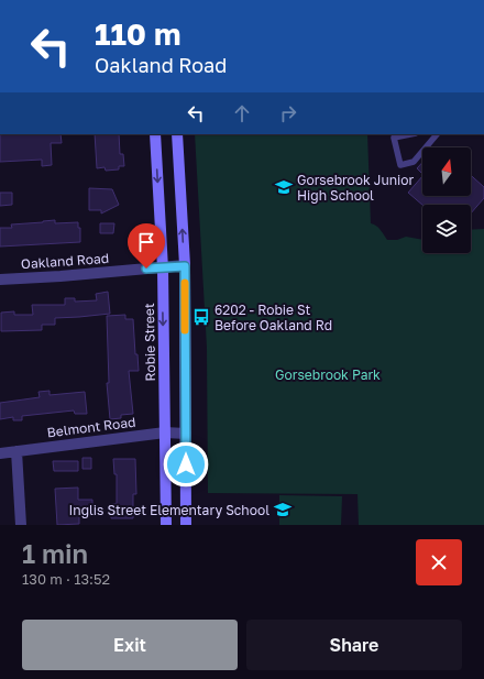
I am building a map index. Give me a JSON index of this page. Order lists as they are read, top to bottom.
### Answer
{
  "streets": {
    "main road": ["Robie Street"],
    "street": ["Oakland Road", "Belmont Road"]
  },
  "crossings": [
    ["Oakland Road", "Robie Street"],
    ["Robie Street", "Belmont Road"]
  ],
  "parks": ["Gorsebrook Park"],
  "places": {
    "school or university": ["Gorsebrook Junior High School", "Inglis Street Elementary School"],
    "bus stop": ["6202 - Robie St Before Oakland Rd"]
  },
  "north": "top",
  "page": {
    "turn": ["110 m", "Oakland Road"],
    "heading": ["1 min", "130 m · 13:52"],
    "buttons": ["Exit", "Share"]
  }
}
